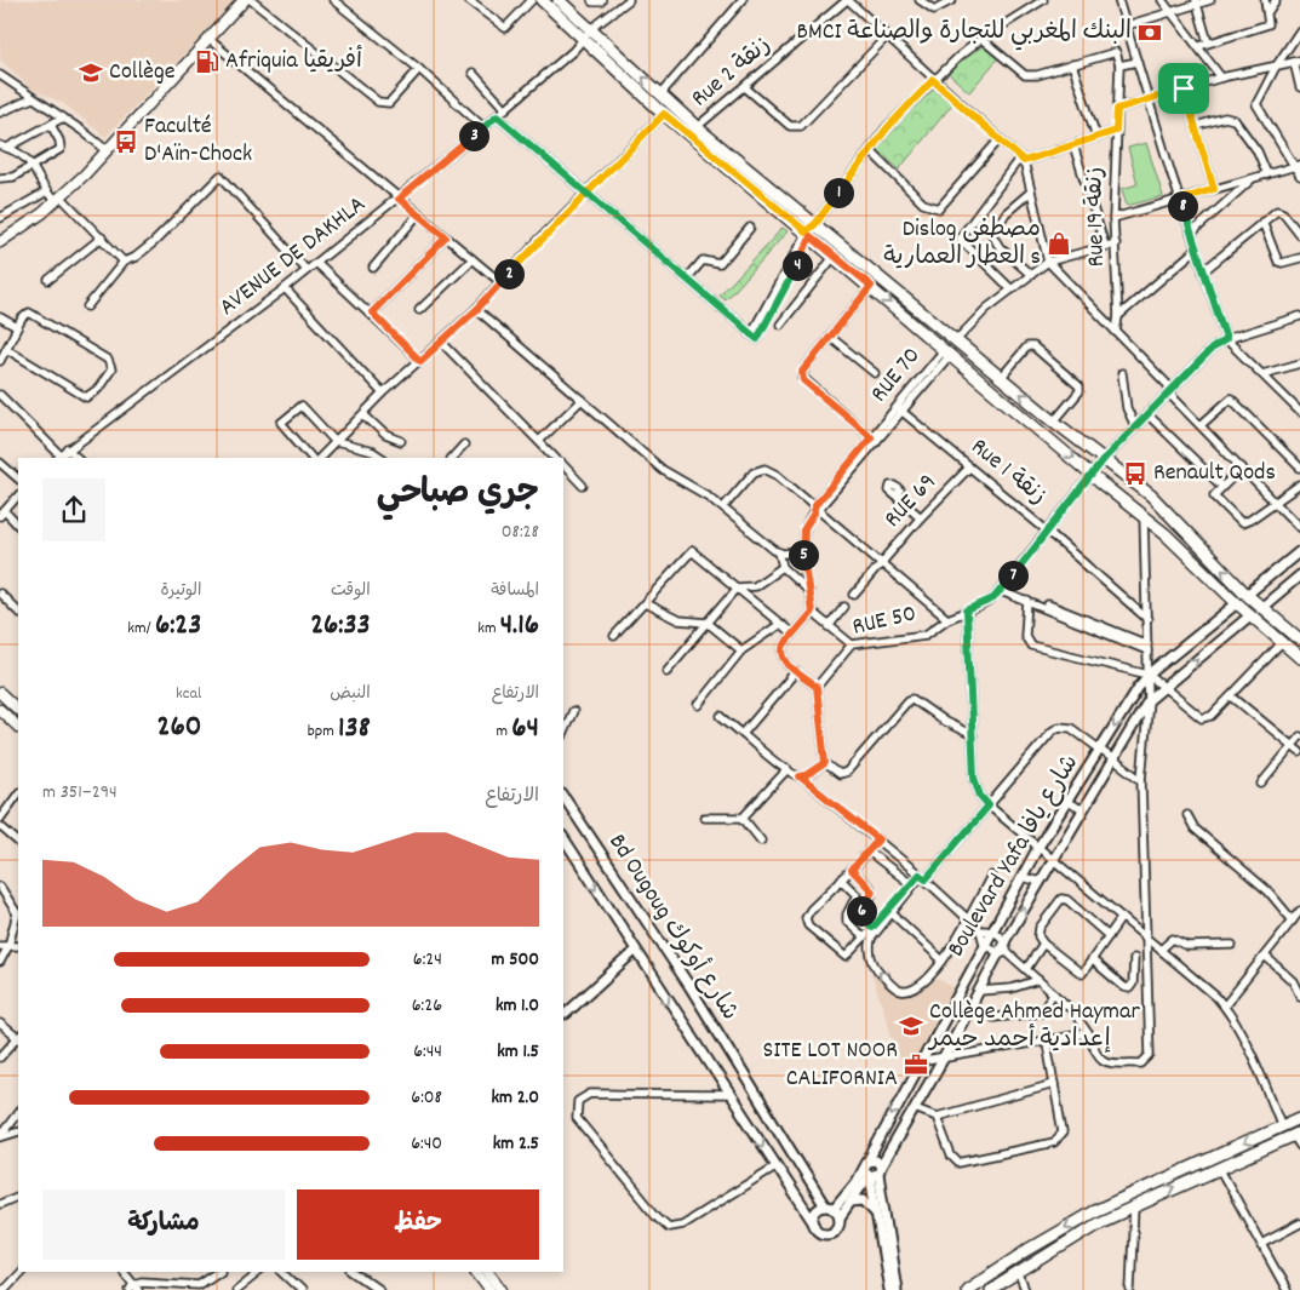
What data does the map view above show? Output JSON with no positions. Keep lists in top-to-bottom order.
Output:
{
  "streets": {
    "street": [
      "Rue 2 زنقة",
      "Rue 19 زنقة",
      "AVENUE DE DAKHLA",
      "RUE 70",
      "Rue 1 زنقة",
      "RUE 69",
      "RUE 50",
      "Boulevard Yafa شارع يافا",
      "Bd Ougoug شارع أوكوك"
    ]
  },
  "crossings": [
    ["RUE 70", "Rue 1 زنقة"],
    ["Rue 1 زنقة", "RUE 69"],
    ["Rue 1 زنقة", "RUE 50"],
    ["Boulevard Yafa شارع يافا", "Bd Ougoug شارع أوكوك"]
  ],
  "places": {
    "bank": ["BMCI البنك المغربي للتجارة والصناعة"],
    "fuel station": ["Afriquia أفريقيا"],
    "school or university": ["Collège", "Collège Ahmed Haymar إعدادية أحمد حيمر"],
    "bus stop": ["Faculté D'Aïn-Chock", "Renault Qods"],
    "shop": ["Dislog مصطفى العطار العمارية s"],
    "office": ["SITE LOT NOOR CALIFORNIA"]
  },
  "page": {
    "pins": [
      "3",
      "1",
      "8",
      "4",
      "2",
      "5",
      "7",
      "6"
    ],
    "heading": ["جري صباحي", "08:28"],
    "stats": [
      ["المسافة", "4.16 km"],
      ["الوقت", "26:33"],
      ["الوتيرة", "6:23 /km"],
      ["الارتفاع", "64 m"],
      ["النبض", "138 bpm"],
      ["kcal", "260"]
    ],
    "chart": ["الارتفاع", "294–351 m"],
    "list": [
      {
        "name": "500 m",
        "note": "6:24"
      },
      {
        "name": "1.0 km",
        "note": "6:26"
      },
      {
        "name": "1.5 km",
        "note": "6:44"
      },
      {
        "name": "2.0 km",
        "note": "6:08"
      },
      {
        "name": "2.5 km",
        "note": "6:40"
      }
    ],
    "buttons": ["حفظ", "مشاركة"]
  }
}
